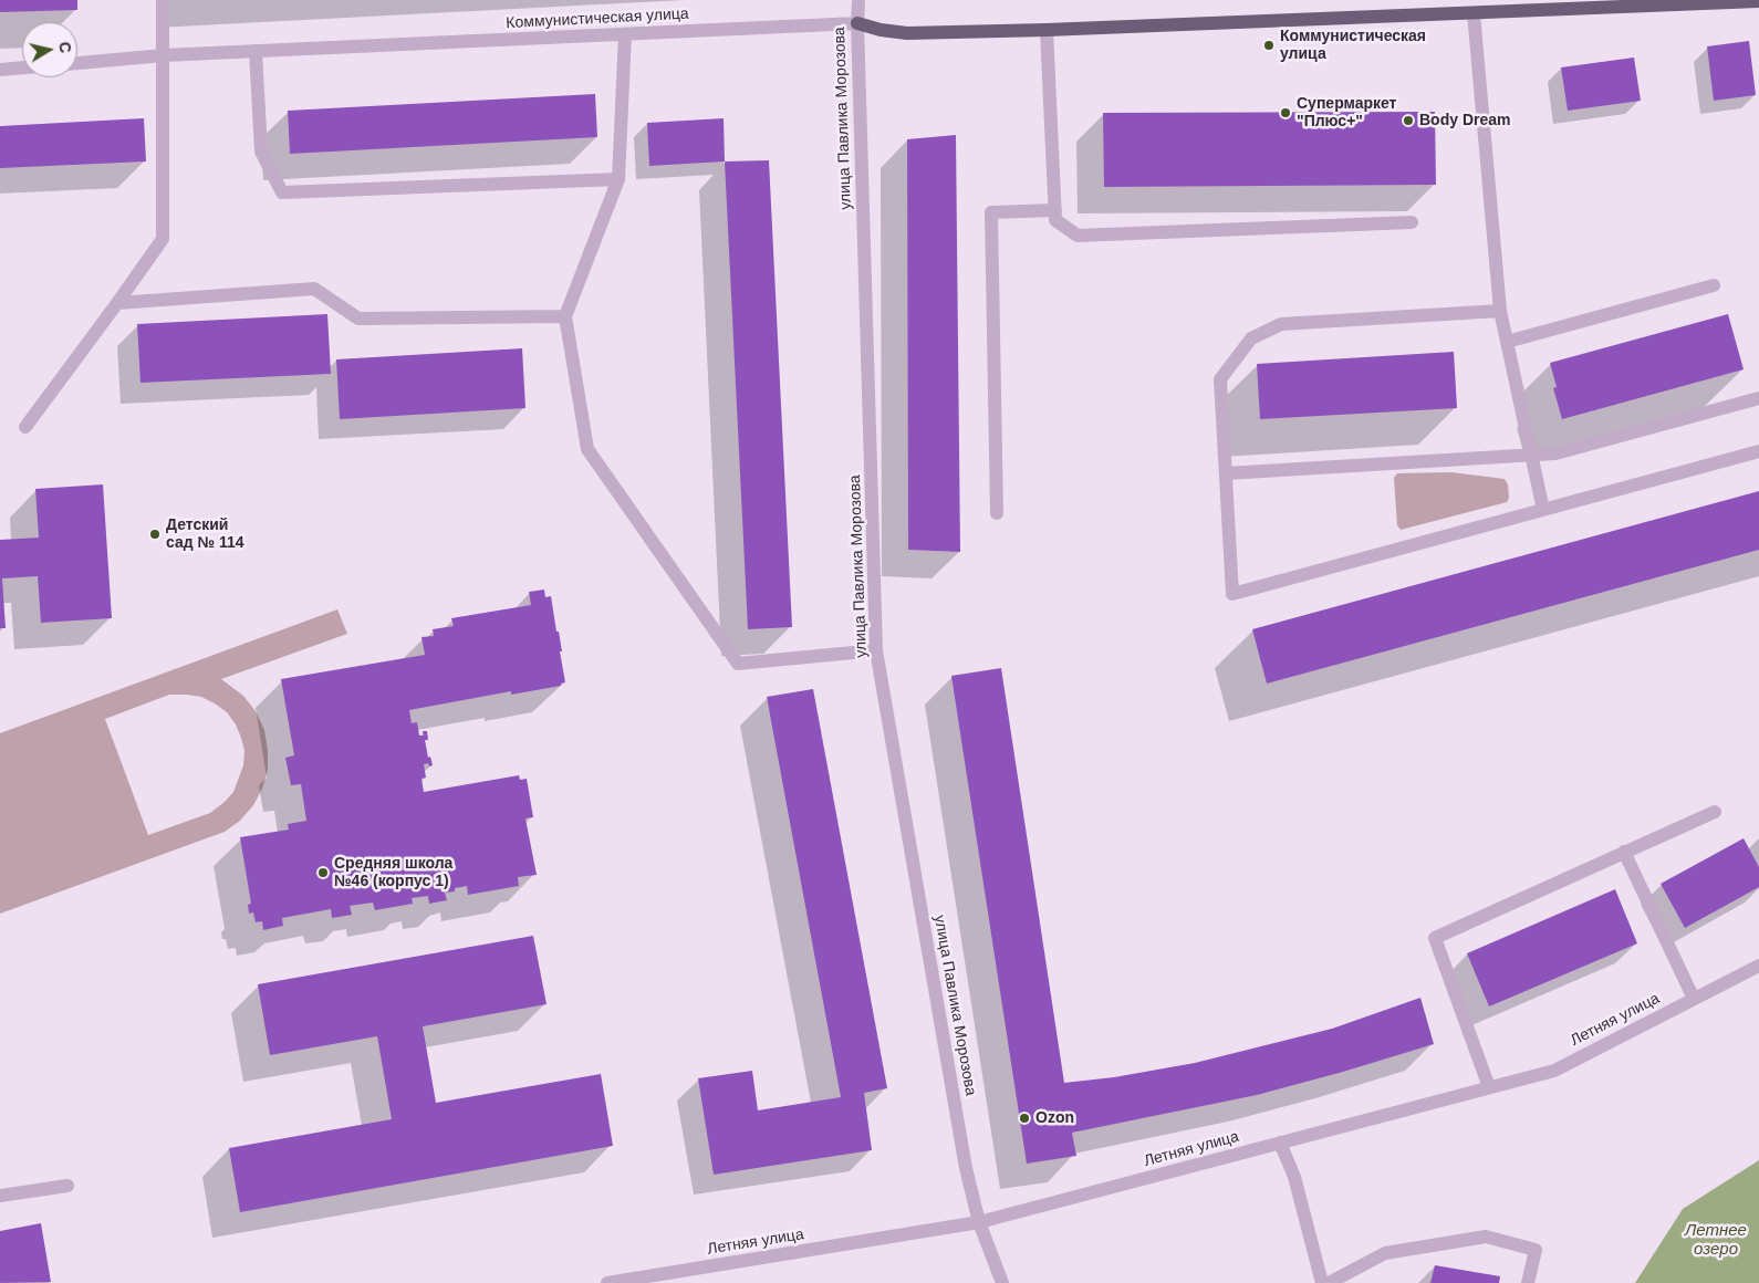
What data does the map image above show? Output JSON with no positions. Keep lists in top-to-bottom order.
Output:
{
  "streets": {
    "main road": ["Коммунистическая улица"],
    "street": ["улица Павлика Морозова", "Летняя улица"]
  },
  "crossings": [
    ["Коммунистическая улица", "улица Павлика Морозова"],
    ["улица Павлика Морозова", "Летняя улица"]
  ],
  "water": ["Летнее озеро"],
  "places": [
    "Коммунистическая улица",
    "Супермаркет \"Плюс+\"",
    "Body Dream",
    "Детский сад № 114",
    "Средняя школа №46 (корпус 1)",
    "Ozon"
  ],
  "north": "right"
}
